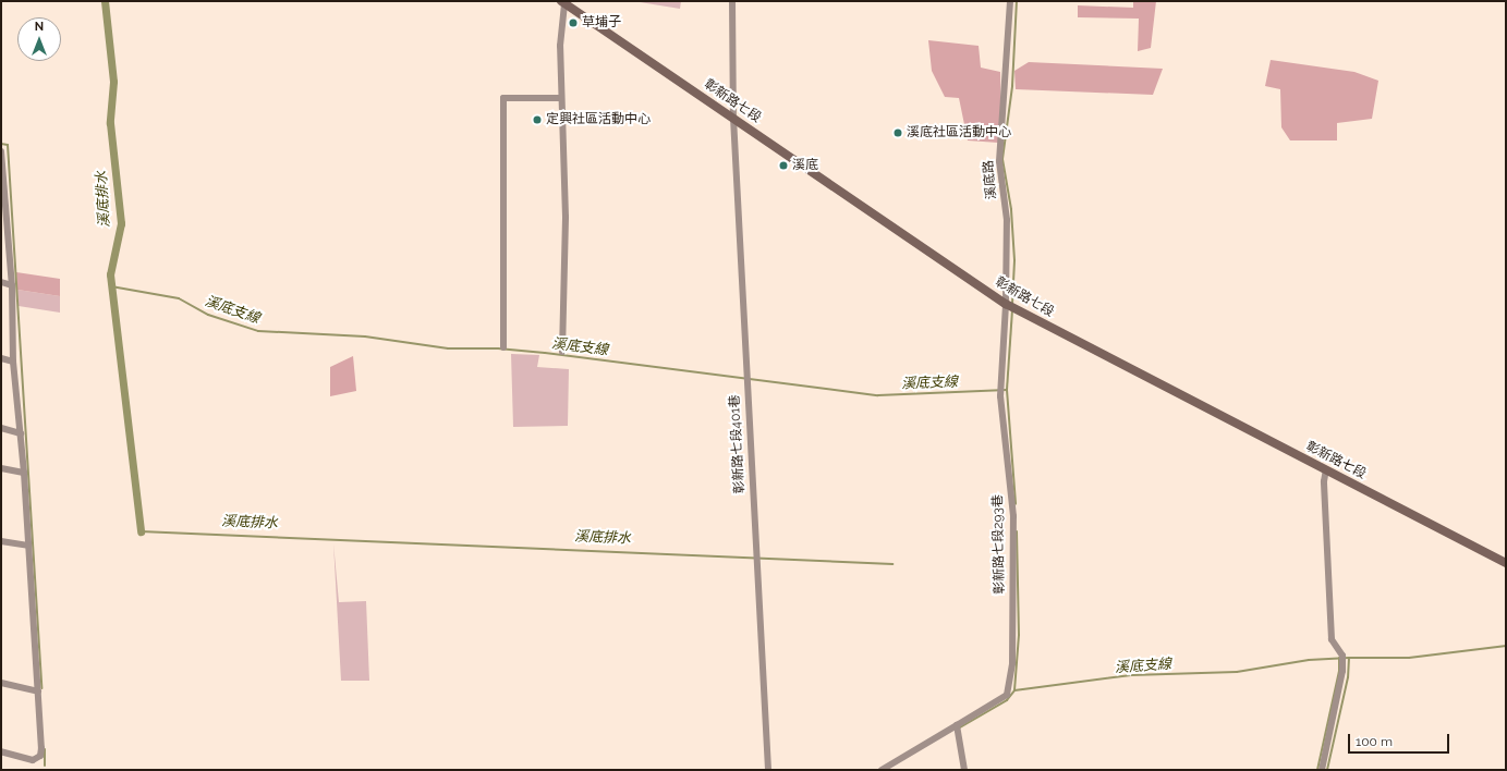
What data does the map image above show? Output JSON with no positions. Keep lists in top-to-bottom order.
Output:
{
  "streets": {
    "street": [
      "彰新路七段",
      "溪底路",
      "彰新路七段401巷",
      "彰新路七段293巷"
    ]
  },
  "crossings": [
    ["彰新路七段", "溪底路"],
    ["彰新路七段", "彰新路七段401巷"],
    ["彰新路七段", "彰新路七段293巷"],
    ["溪底路", "彰新路七段293巷"]
  ],
  "water": ["溪底排水", "溪底支線"],
  "places": [
    "草埔子",
    "定興社區活動中心",
    "溪底社區活動中心",
    "溪底"
  ],
  "scale_bar": "100 m",
  "north": "top"
}
